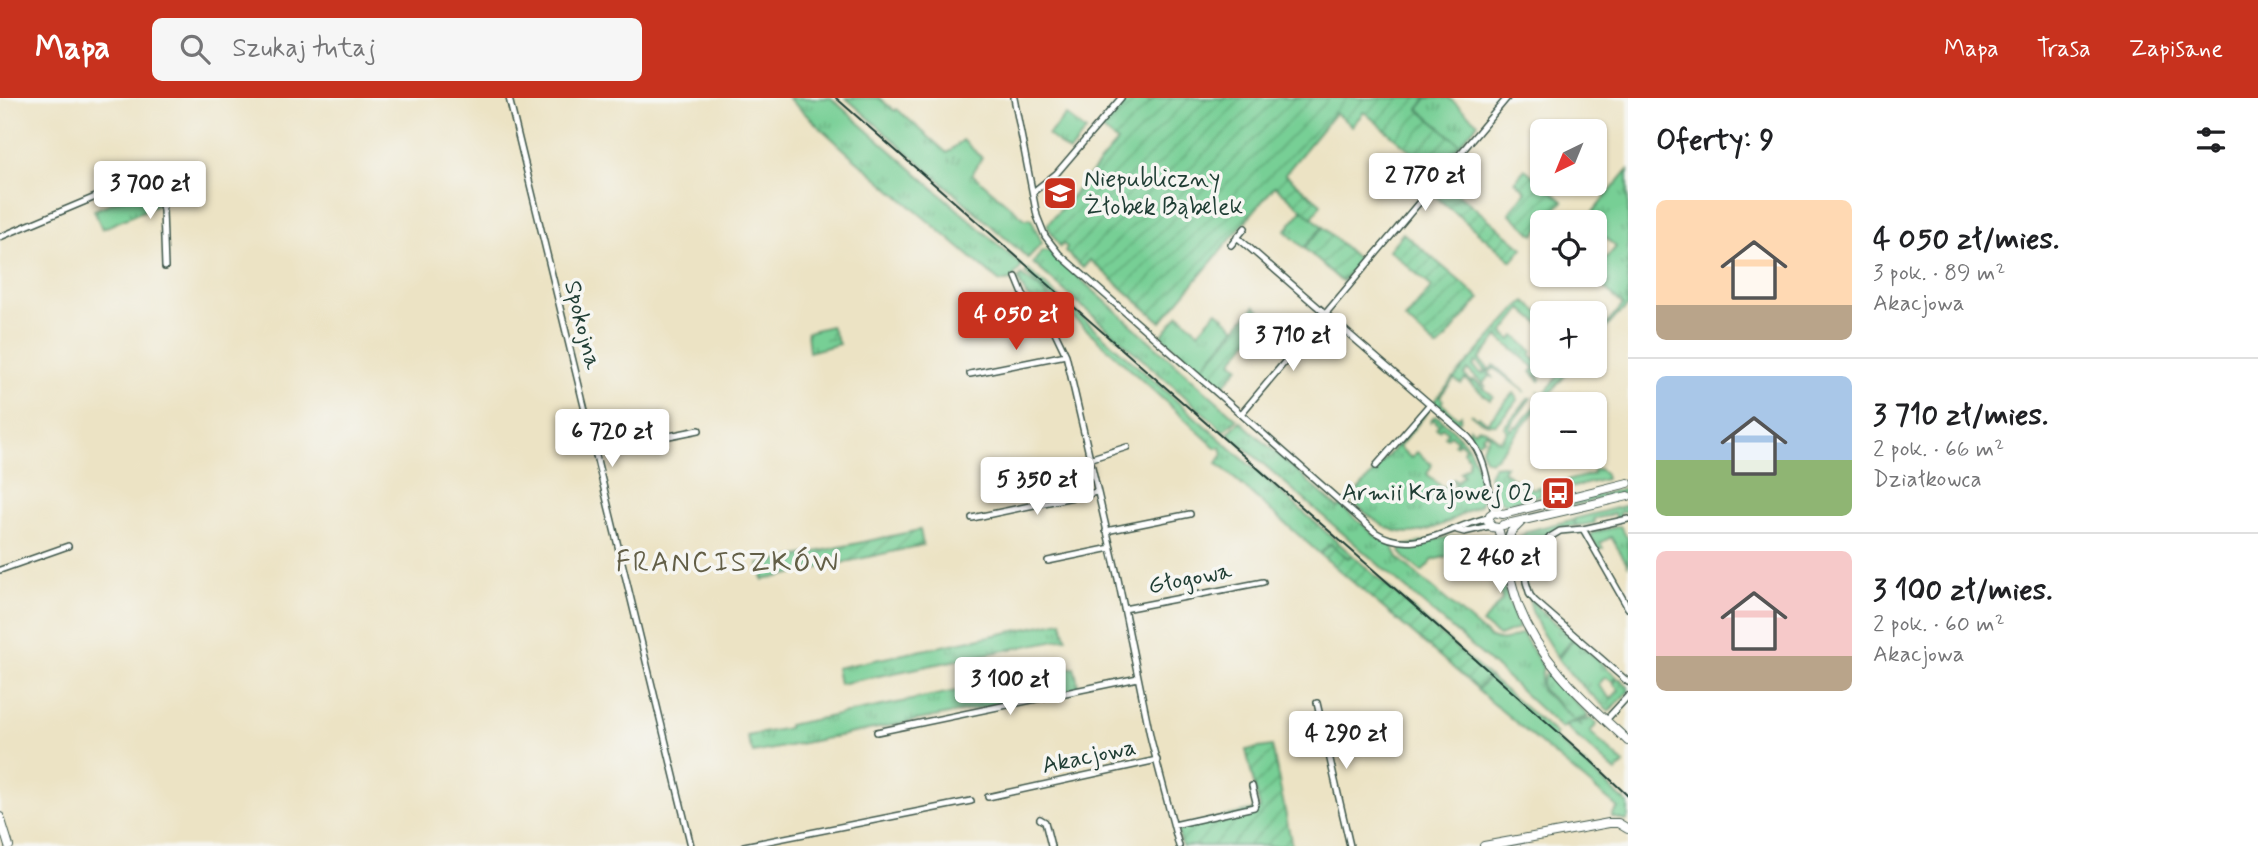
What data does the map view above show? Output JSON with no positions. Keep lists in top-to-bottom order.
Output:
{
  "streets": {
    "street": ["Spokojna", "Głogowa", "Akacjowa"]
  },
  "crossings": [
    ["Głogowa", "Akacjowa"]
  ],
  "districts": ["FRANCISZKÓW"],
  "places": {
    "school or university": ["Niepubliczny Żłobek Bąbelek"],
    "bus stop": ["Armii Krajowej 02"]
  },
  "north": "bottom left",
  "page": {
    "header": "Mapa",
    "search": "Szukaj tutaj",
    "nav": ["Mapa", "Trasa", "Zapisane"],
    "heading": "Oferty: 9",
    "map_buttons": ["+", "−"],
    "price": [
      "2 770 zł",
      "3 700 zł",
      "4 050 zł",
      "3 710 zł",
      "6 720 zł",
      "5 350 zł",
      "2 460 zł",
      "3 100 zł",
      "4 290 zł"
    ],
    "list": [
      {
        "name": "4 050 zł/mies.",
        "note": "3 pok. · 89 m² · Akacjowa"
      },
      {
        "name": "3 710 zł/mies.",
        "note": "2 pok. · 66 m² · Działkowca"
      },
      {
        "name": "3 100 zł/mies.",
        "note": "2 pok. · 60 m² · Akacjowa"
      }
    ]
  }
}
